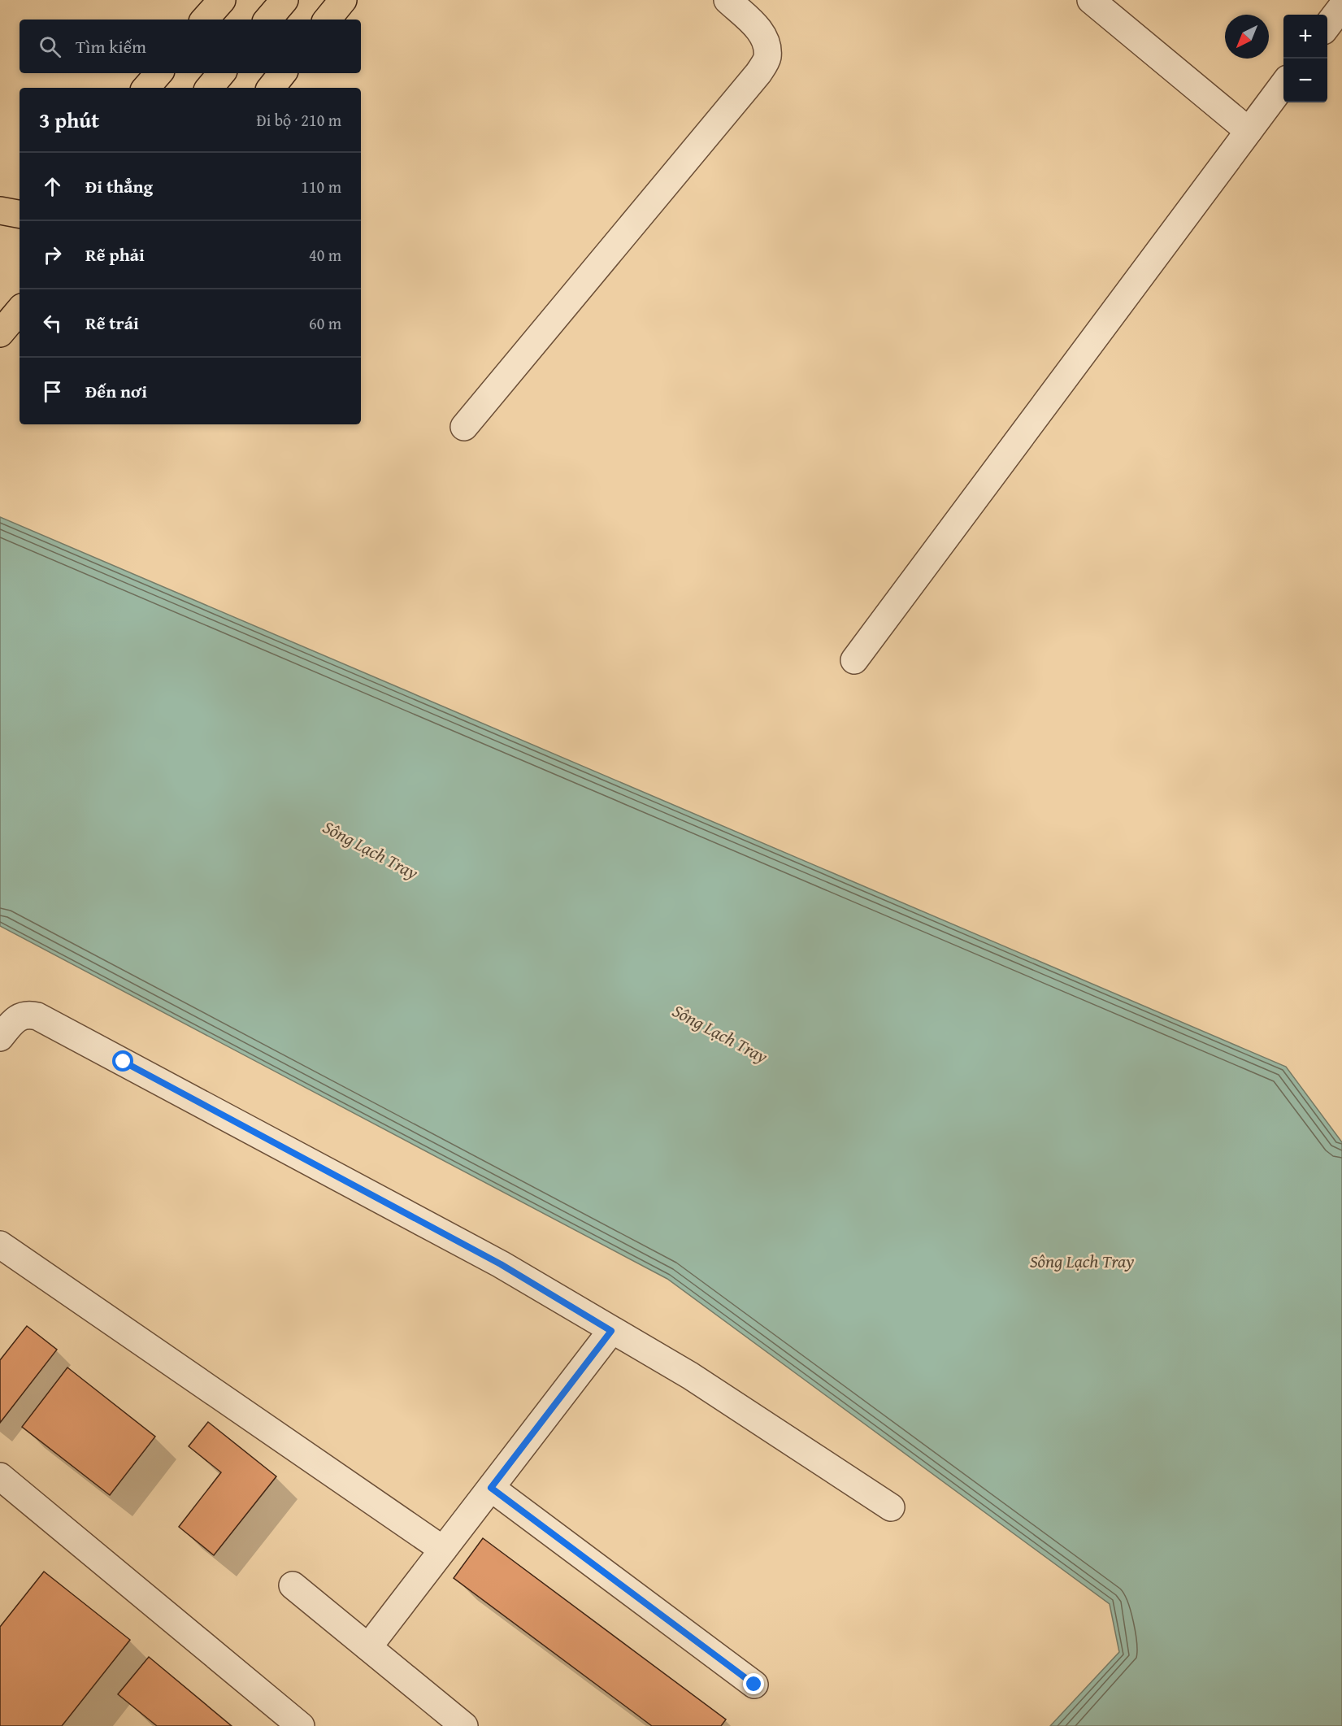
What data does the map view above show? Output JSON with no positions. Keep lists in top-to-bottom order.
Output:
{
  "water": ["Sông Lạch Tray"],
  "north": "bottom left",
  "page": {
    "map_buttons": ["+", "−"],
    "search": "Tìm kiếm",
    "heading": ["3 phút", "Đi bộ · 210 m"],
    "list": [
      ["Đi thẳng", "110 m"],
      ["Rẽ phải", "40 m"],
      ["Rẽ trái", "60 m"],
      "Đến nơi"
    ]
  }
}
